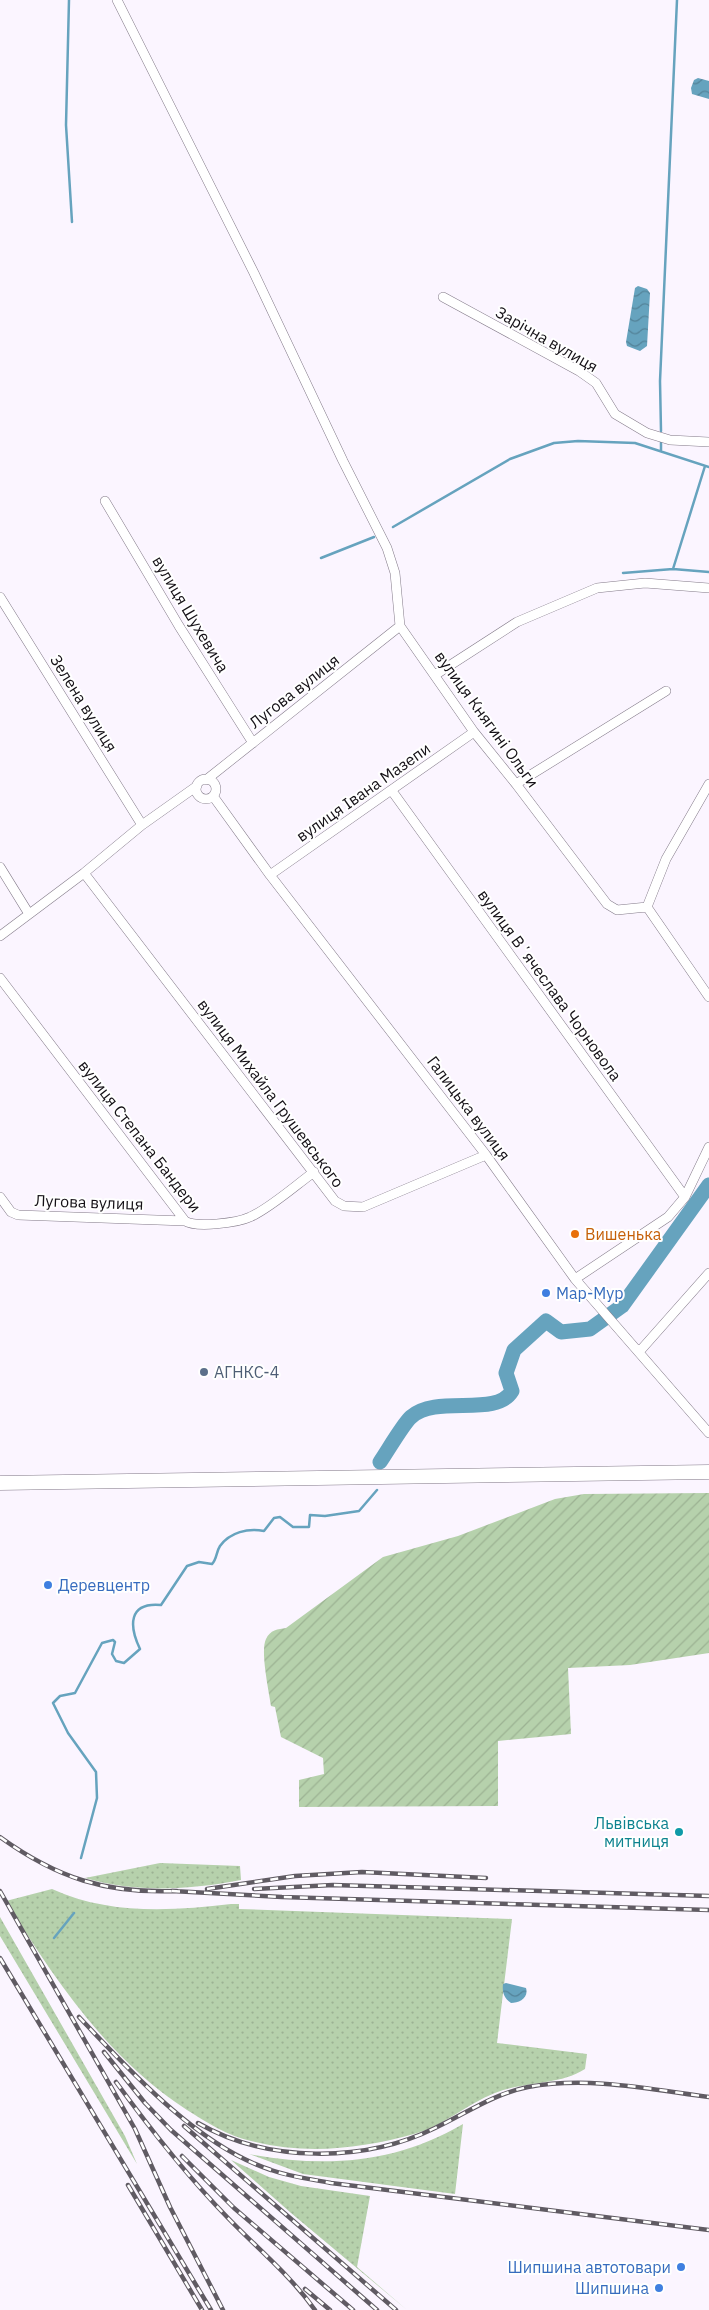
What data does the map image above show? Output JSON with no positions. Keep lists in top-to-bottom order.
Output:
{
  "streets": {
    "street": [
      "Зарічна вулиця",
      "вулиця Шухевича",
      "Лугова вулиця",
      "Зелена вулиця",
      "вулиця Княгині Ольги",
      "вулиця Івана Мазепи",
      "вулиця Вʼячеслава Чорновола",
      "вулиця Михайла Грушевського",
      "Галицька вулиця",
      "вулиця Степана Бандери"
    ]
  },
  "crossings": [
    ["вулиця Шухевича", "Лугова вулиця"],
    ["Лугова вулиця", "вулиця Княгині Ольги"],
    ["Лугова вулиця", "Галицька вулиця"],
    ["Лугова вулиця", "вулиця Степана Бандери"],
    ["вулиця Княгині Ольги", "вулиця Івана Мазепи"],
    ["вулиця Івана Мазепи", "вулиця Вʼячеслава Чорновола"],
    ["вулиця Івана Мазепи", "Галицька вулиця"],
    ["вулиця Михайла Грушевського", "Галицька вулиця"],
    ["вулиця Михайла Грушевського", "вулиця Степана Бандери"]
  ],
  "places": [
    "Вишенька",
    "Мар-Мур",
    "АГНКС-4",
    "Деревцентр",
    "Львівська митниця",
    "Шипшина автотовари",
    "Шипшина"
  ]
}
